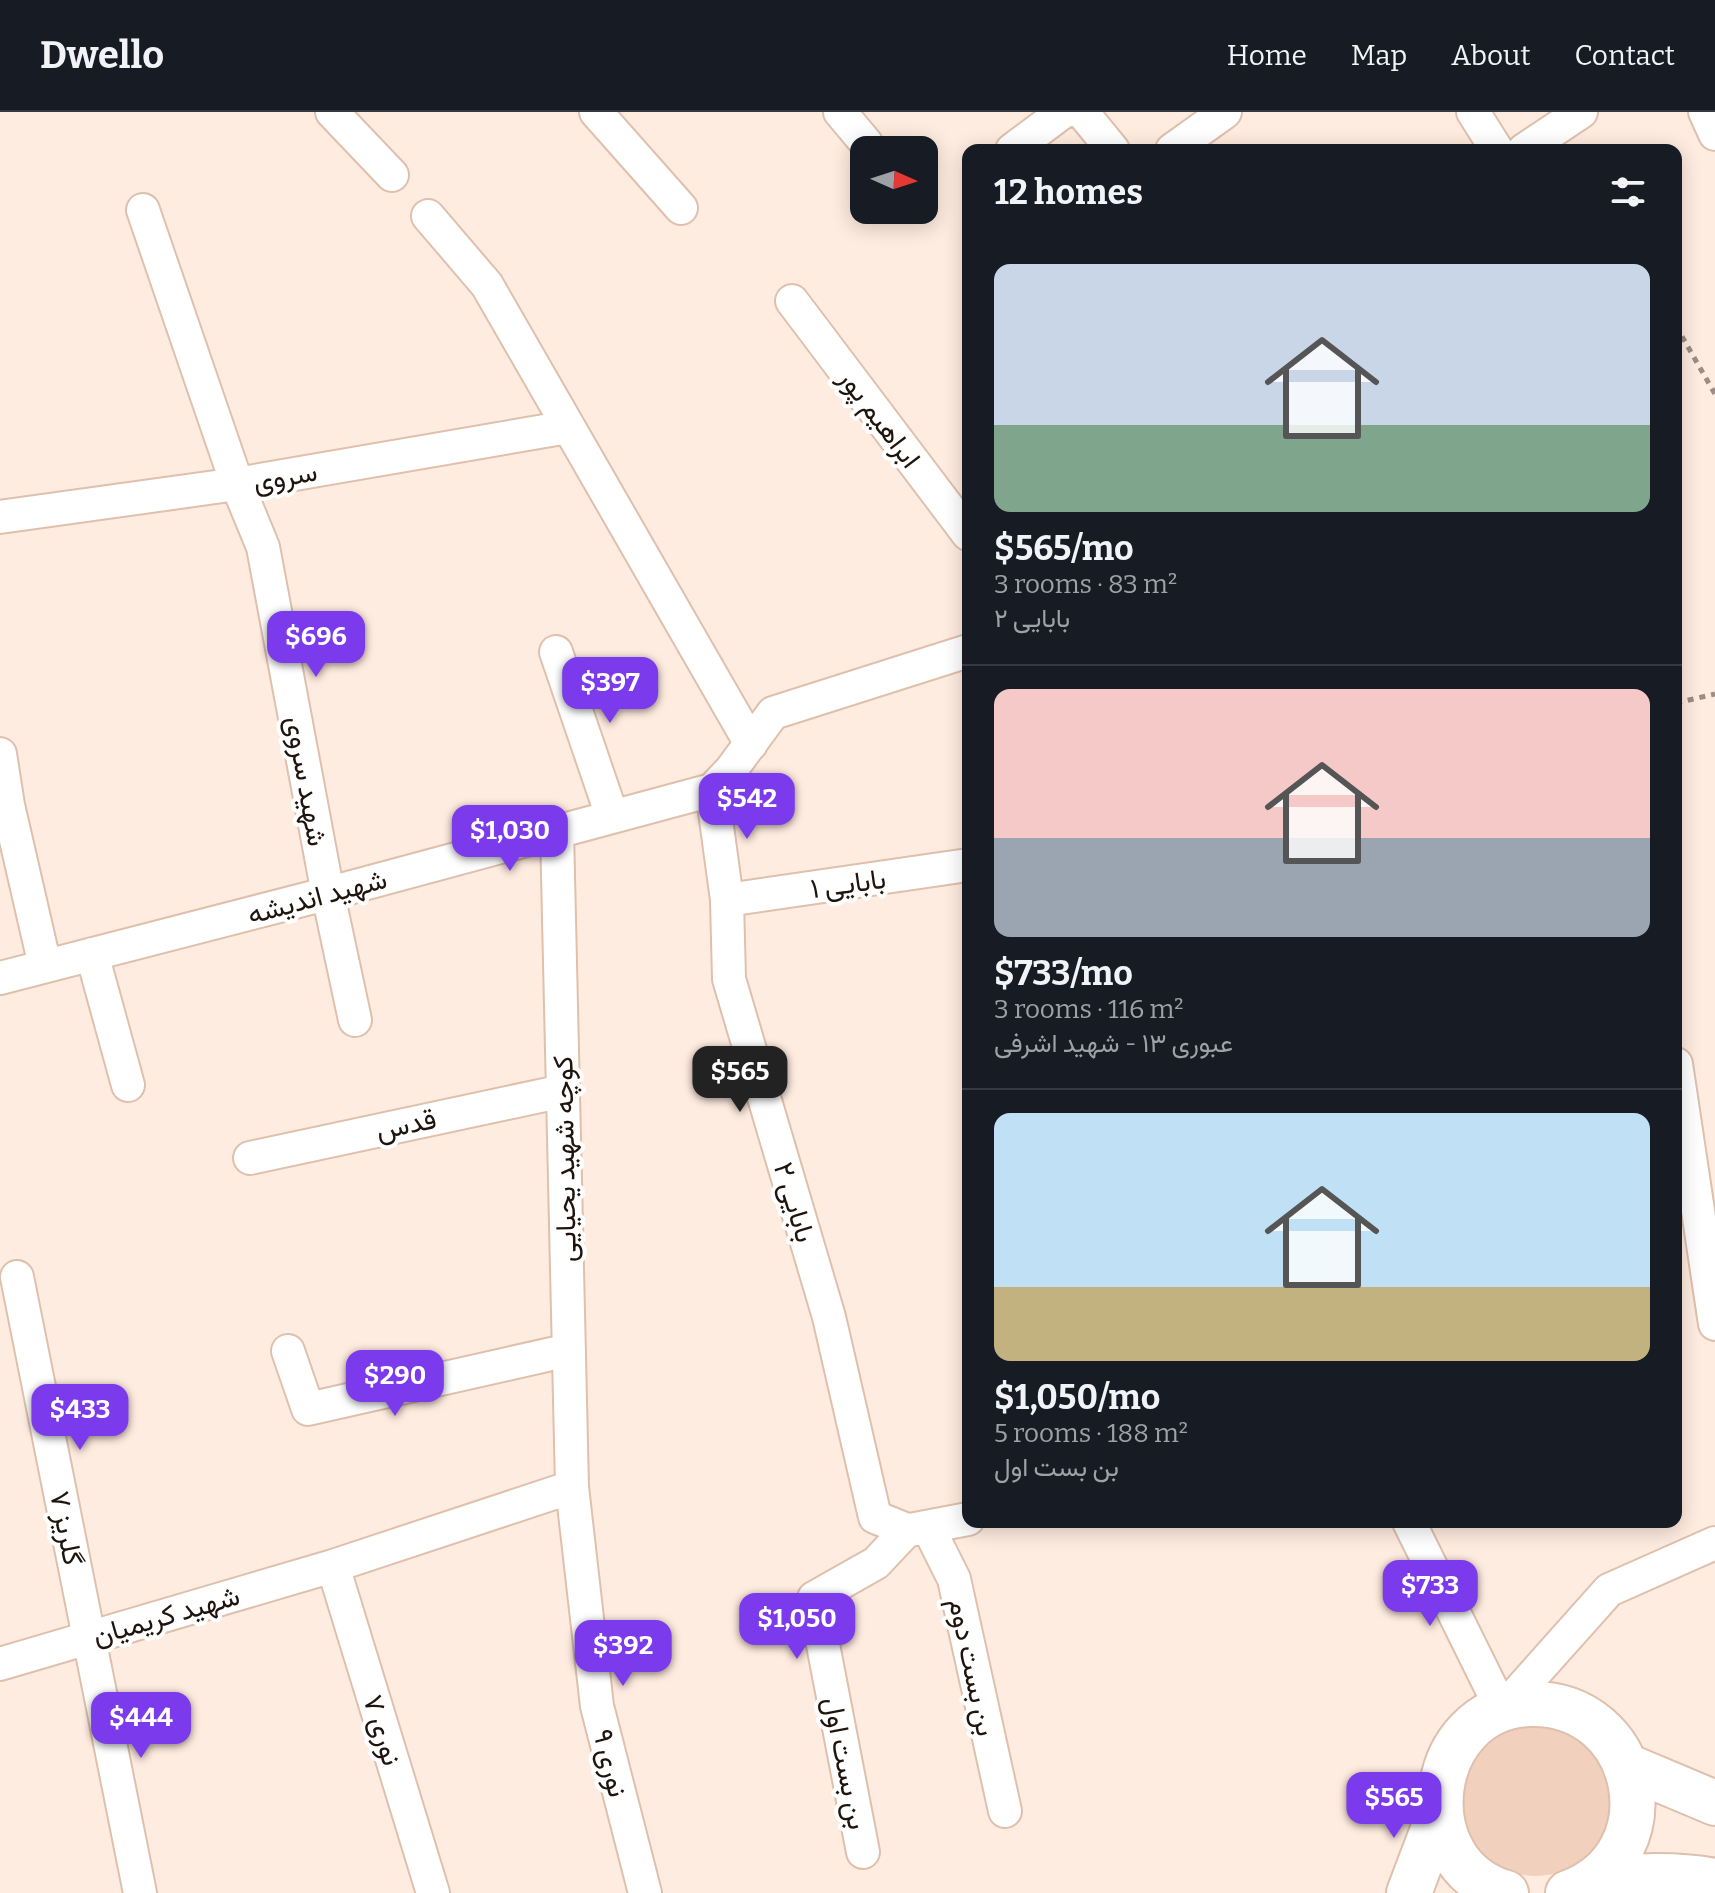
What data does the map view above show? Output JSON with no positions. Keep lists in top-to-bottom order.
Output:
{
  "streets": {
    "street": [
      "ابراهیم پور",
      "سروی",
      "شهید سروی",
      "بابایی ۱",
      "شهید اندیشه",
      "قدس",
      "کوچه شهید یحیایی",
      "بابایی ۲",
      "گلریز ۷",
      "شهید کریمیان",
      "بن بست دوم",
      "نوری ۷",
      "نوری ۹",
      "بن بست اول"
    ]
  },
  "crossings": [
    ["سروی", "شهید سروی"],
    ["شهید سروی", "شهید اندیشه"],
    ["بابایی ۱", "بابایی ۲"],
    ["شهید اندیشه", "کوچه شهید یحیایی"],
    ["شهید اندیشه", "بابایی ۲"],
    ["قدس", "کوچه شهید یحیایی"],
    ["کوچه شهید یحیایی", "شهید کریمیان"],
    ["کوچه شهید یحیایی", "نوری ۹"],
    ["بابایی ۲", "بن بست دوم"],
    ["بابایی ۲", "بن بست اول"],
    ["گلریز ۷", "شهید کریمیان"],
    ["شهید کریمیان", "نوری ۷"],
    ["شهید کریمیان", "نوری ۹"],
    ["بن بست دوم", "بن بست اول"]
  ],
  "north": "right",
  "page": {
    "header": "Dwello",
    "nav": [
      "Home",
      "Map",
      "About",
      "Contact"
    ],
    "heading": "12 homes",
    "list": [
      {
        "name": "$565/mo",
        "note": "3 rooms · 83 m² · بابایی ۲"
      },
      {
        "name": "$733/mo",
        "note": "3 rooms · 116 m² · عبوری ۱۳ - شهید اشرفی"
      },
      {
        "name": "$1,050/mo",
        "note": "5 rooms · 188 m² · بن بست اول"
      }
    ],
    "price": [
      "$696",
      "$397",
      "$542",
      "$1,030",
      "$565",
      "$290",
      "$433",
      "$733",
      "$1,050",
      "$392",
      "$444",
      "$565"
    ]
  }
}
